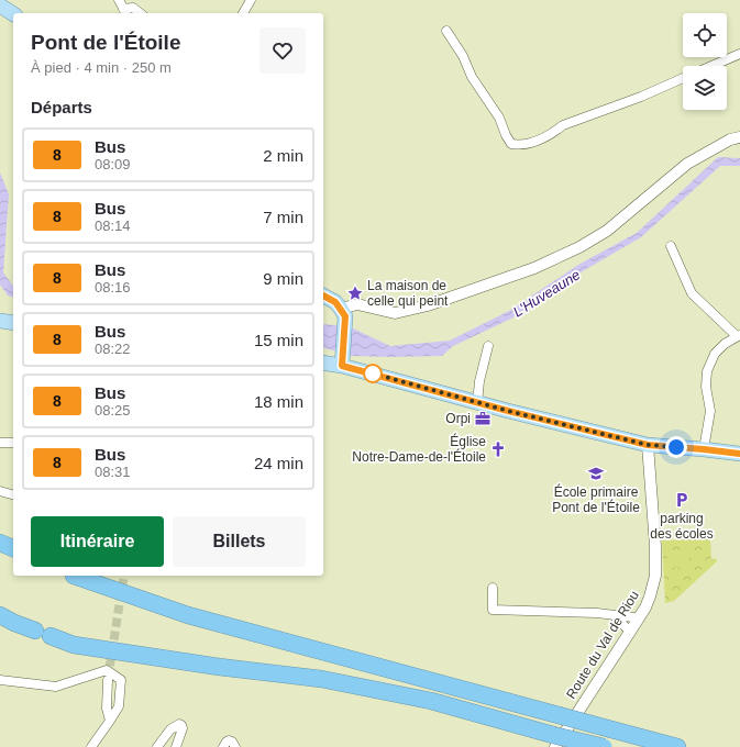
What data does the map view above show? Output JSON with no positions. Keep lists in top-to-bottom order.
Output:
{
  "streets": {
    "street": ["Route du Val de Riou"]
  },
  "water": ["L'Huveaune"],
  "places": {
    "place": ["La maison de celle qui peint"],
    "office": ["Orpi"],
    "church": ["Église Notre-Dame-de-l'Étoile"],
    "school or university": ["École primaire Pont de l'Étoile"],
    "parking": ["parking des écoles"]
  },
  "lines": ["bus line 8"],
  "page": {
    "heading": [
      ["Pont de l'Étoile", "À pied · 4 min · 250 m"],
      "Départs"
    ],
    "list": [
      {
        "mark": "8",
        "name": "Bus",
        "note": "08:09",
        "value": "2 min"
      },
      {
        "mark": "8",
        "name": "Bus",
        "note": "08:14",
        "value": "7 min"
      },
      {
        "mark": "8",
        "name": "Bus",
        "note": "08:16",
        "value": "9 min"
      },
      {
        "mark": "8",
        "name": "Bus",
        "note": "08:22",
        "value": "15 min"
      },
      {
        "mark": "8",
        "name": "Bus",
        "note": "08:25",
        "value": "18 min"
      },
      {
        "mark": "8",
        "name": "Bus",
        "note": "08:31",
        "value": "24 min"
      }
    ],
    "buttons": ["Itinéraire", "Billets"]
  }
}
